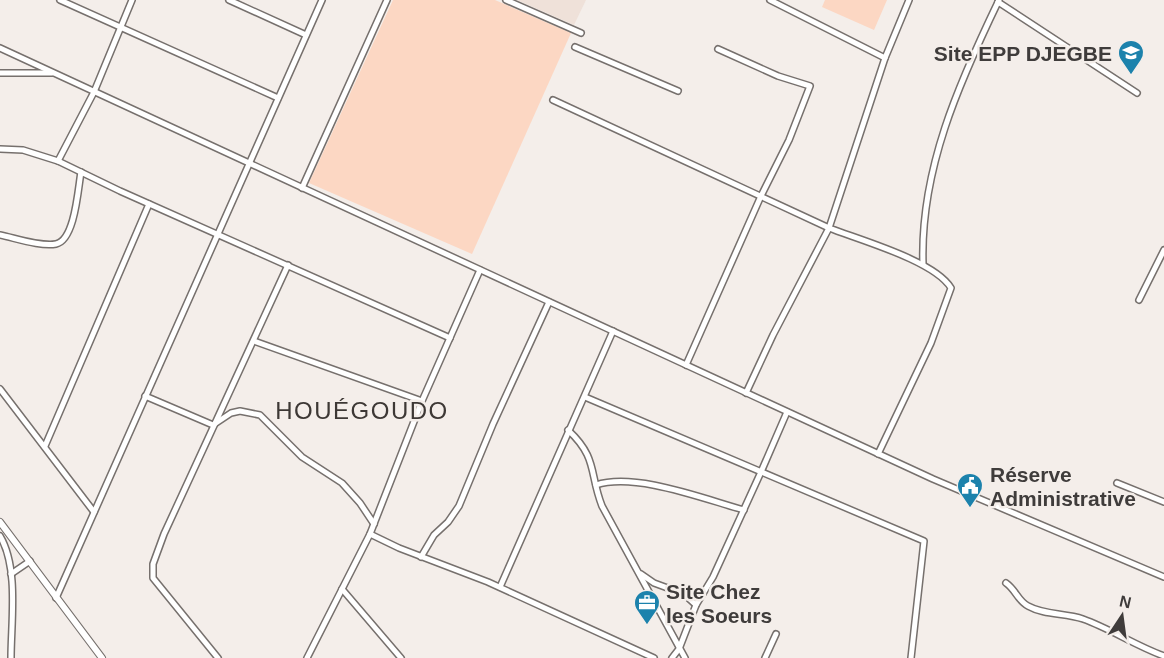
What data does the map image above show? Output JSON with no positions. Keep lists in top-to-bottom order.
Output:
{
  "districts": ["HOUÉGOUDO"],
  "places": {
    "school or university": ["Site EPP DJEGBE"],
    "public building": ["Réserve Administrative"],
    "office": ["Site Chez les Soeurs"]
  },
  "north": "top"
}
